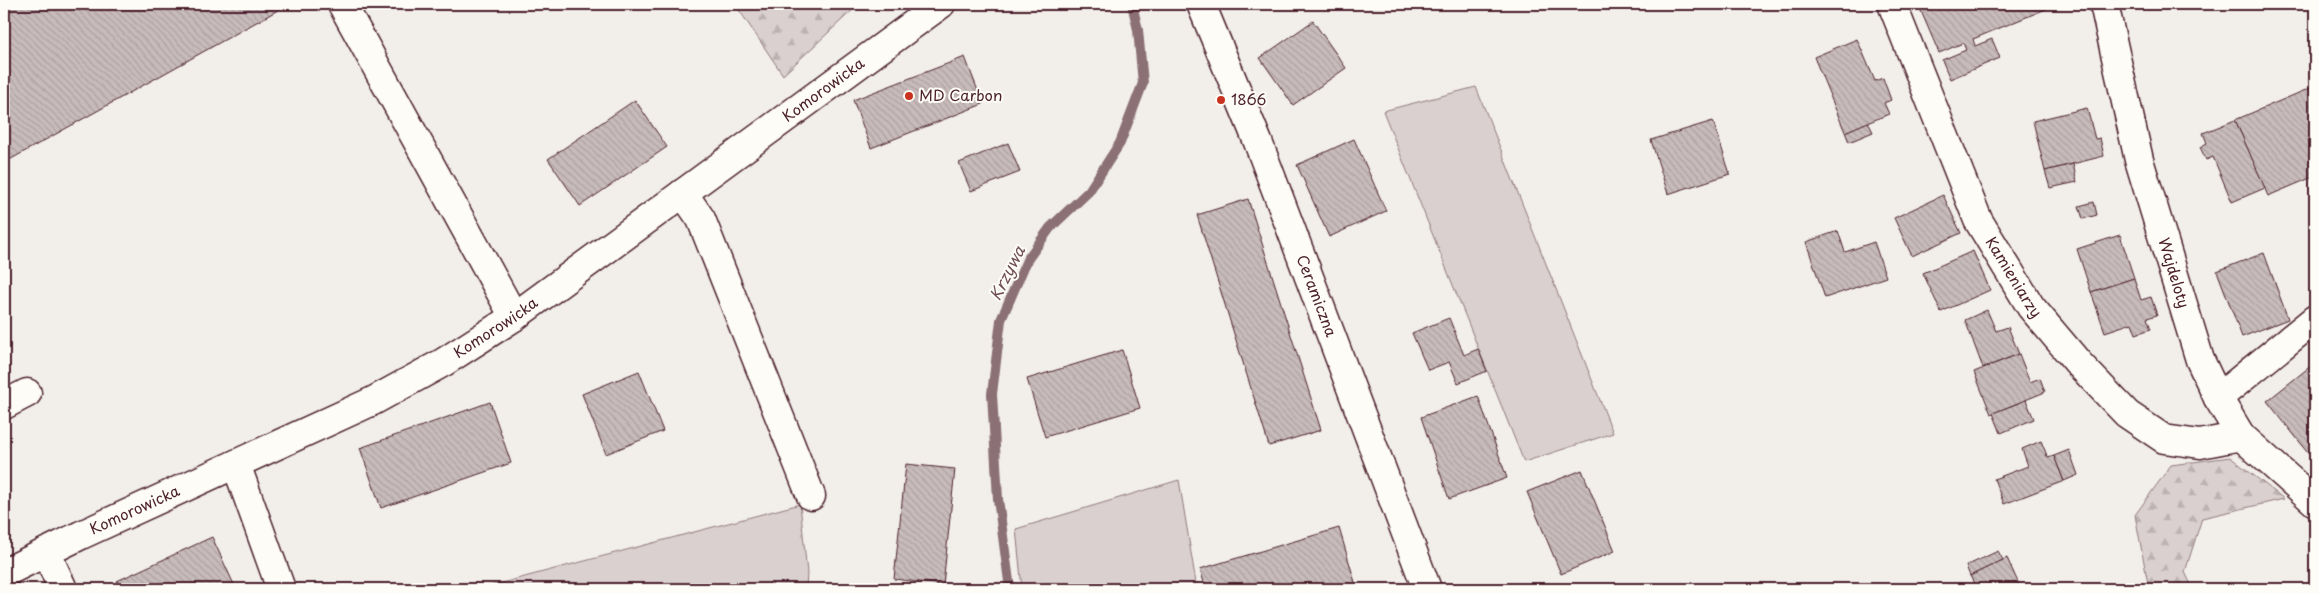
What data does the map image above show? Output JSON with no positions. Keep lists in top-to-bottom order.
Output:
{
  "streets": {
    "street": [
      "Komorowicka",
      "Wajdeloty",
      "Kamieniarzy",
      "Ceramiczna"
    ]
  },
  "crossings": [
    ["Wajdeloty", "Kamieniarzy"]
  ],
  "water": ["Krzywa"],
  "places": ["MD Carbon", "1866"]
}
